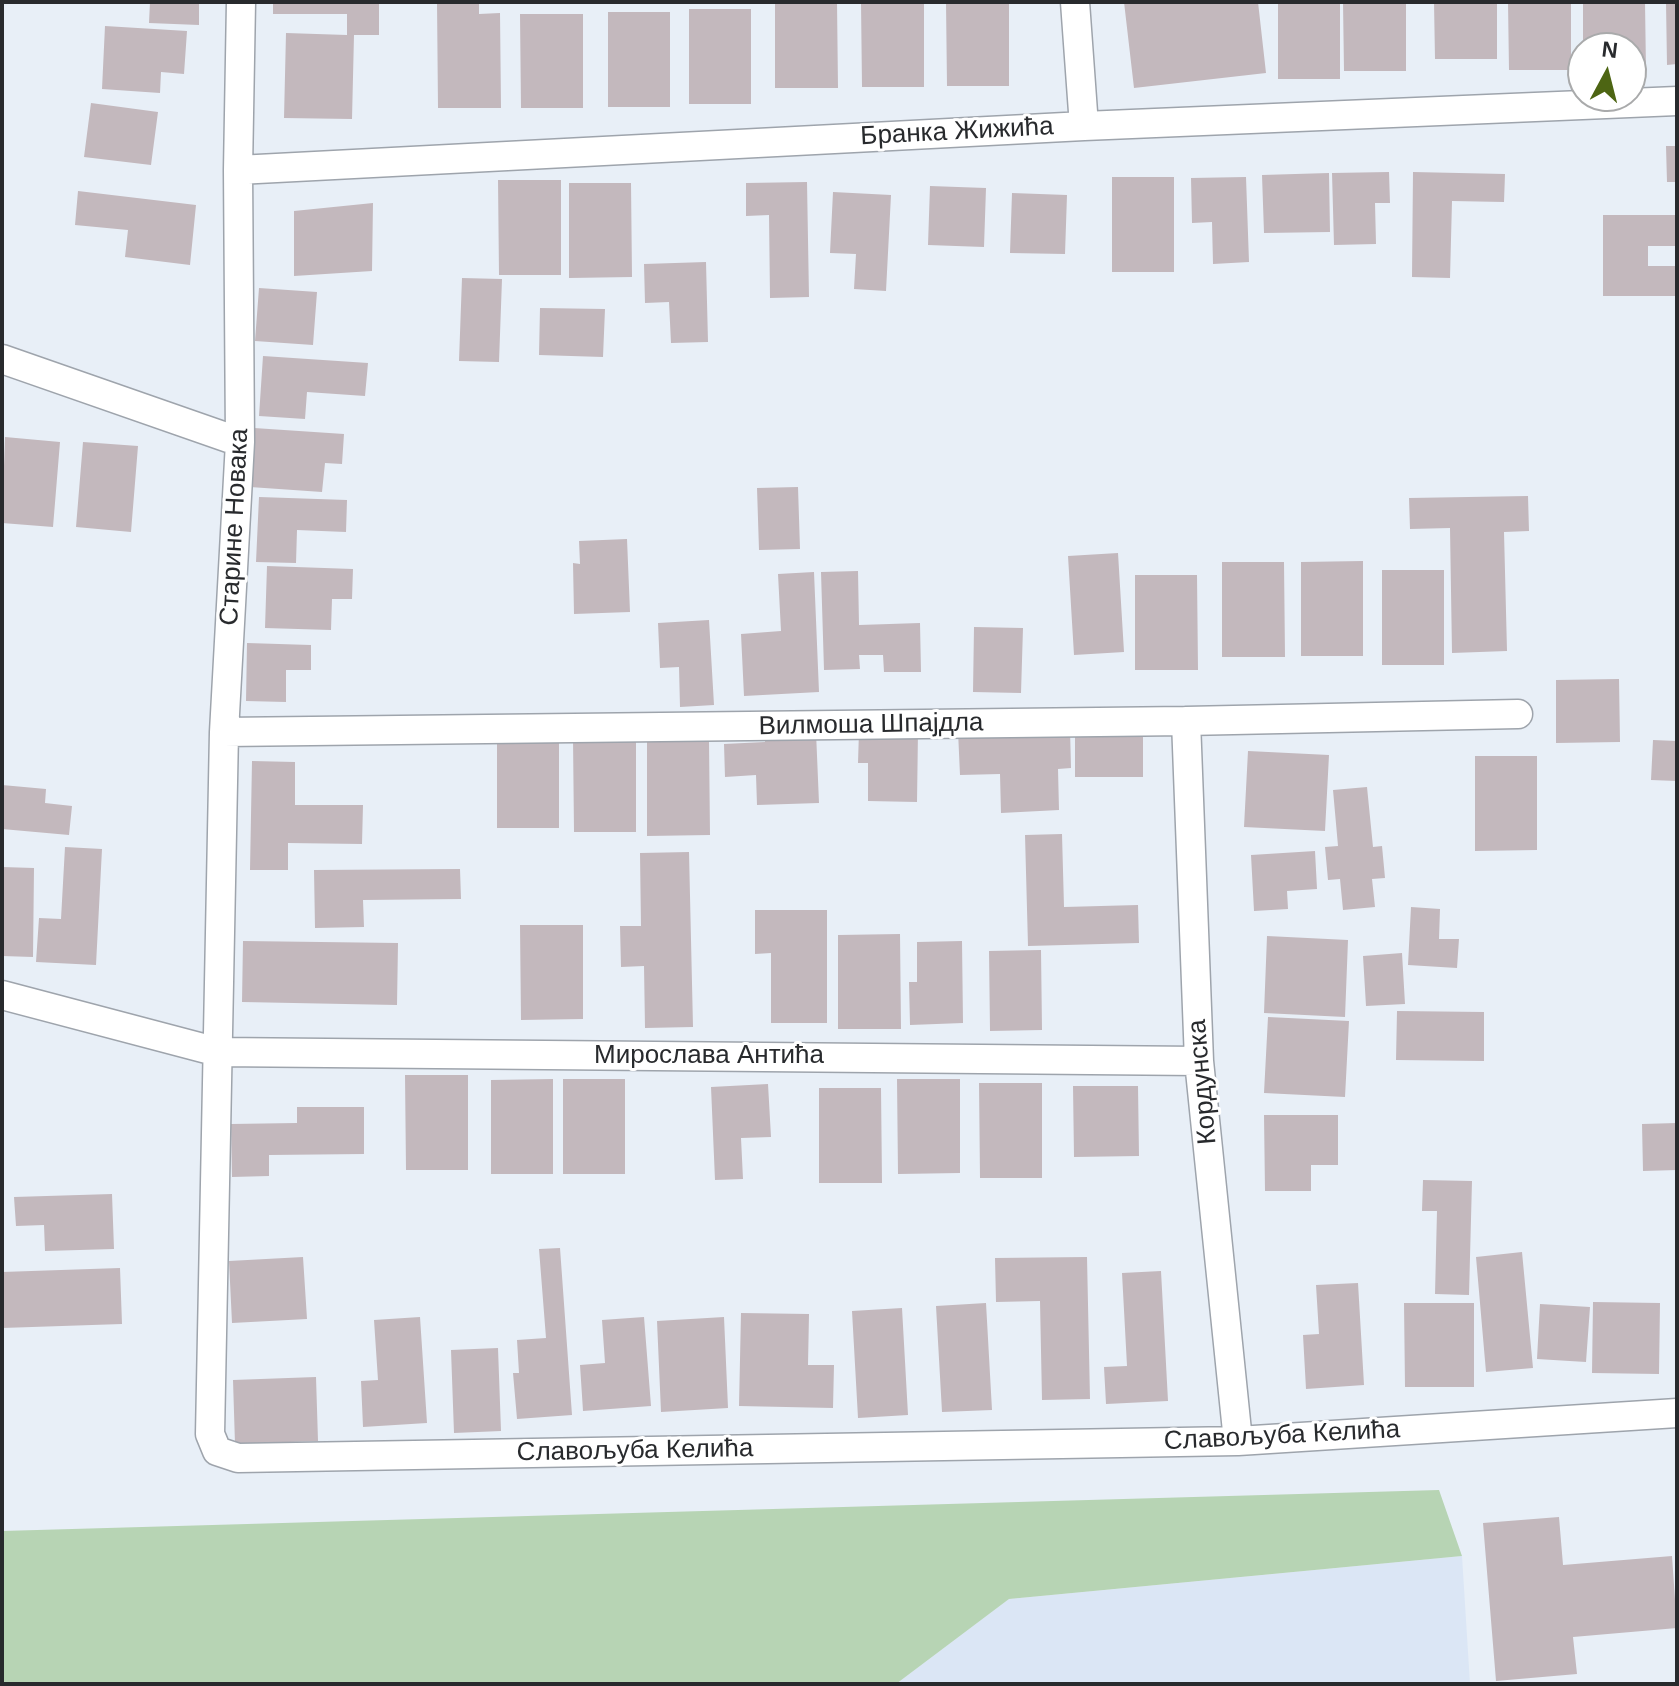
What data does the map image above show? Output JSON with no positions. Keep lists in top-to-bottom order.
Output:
{
  "streets": {
    "street": [
      "Бранка Жижића",
      "Старине Новака",
      "Вилмоша Шпајдла",
      "Мирослава Антића",
      "Кордунска",
      "Славољуба Келића"
    ]
  },
  "crossings": [
    ["Бранка Жижића", "Старине Новака"],
    ["Старине Новака", "Вилмоша Шпајдла"],
    ["Старине Новака", "Мирослава Антића"],
    ["Старине Новака", "Славољуба Келића"],
    ["Вилмоша Шпајдла", "Кордунска"],
    ["Мирослава Антића", "Кордунска"],
    ["Мирослава Антића", "Славољуба Келића"],
    ["Кордунска", "Славољуба Келића"]
  ],
  "north": "top"
}
